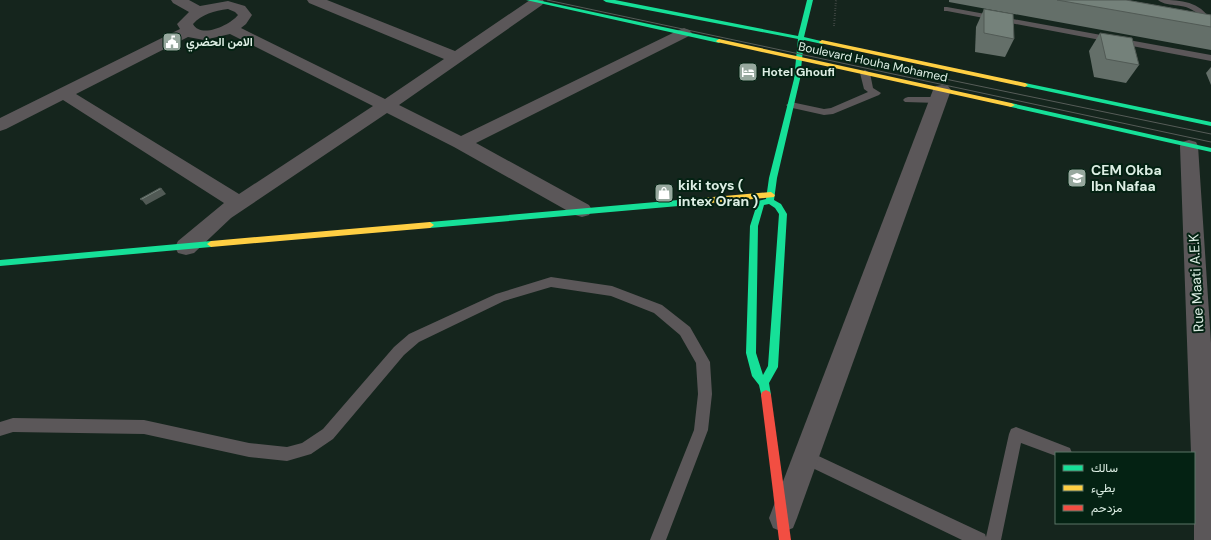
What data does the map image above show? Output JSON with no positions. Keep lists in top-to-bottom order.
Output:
{
  "streets": {
    "main road": ["Boulevard Houha Mohamed"],
    "street": ["Rue Maati A.E.K"]
  },
  "crossings": [
    ["Boulevard Houha Mohamed", "Rue Maati A.E.K"]
  ],
  "places": {
    "public building": ["الامن الحضري"],
    "hotel": ["Hotel Ghoufi"],
    "school or university": ["CEM Okba Ibn Nafaa"],
    "shop": ["kiki toys ( intex Oran )"]
  },
  "legend": ["سالك", "بطيء", "مزدحم"]
}
